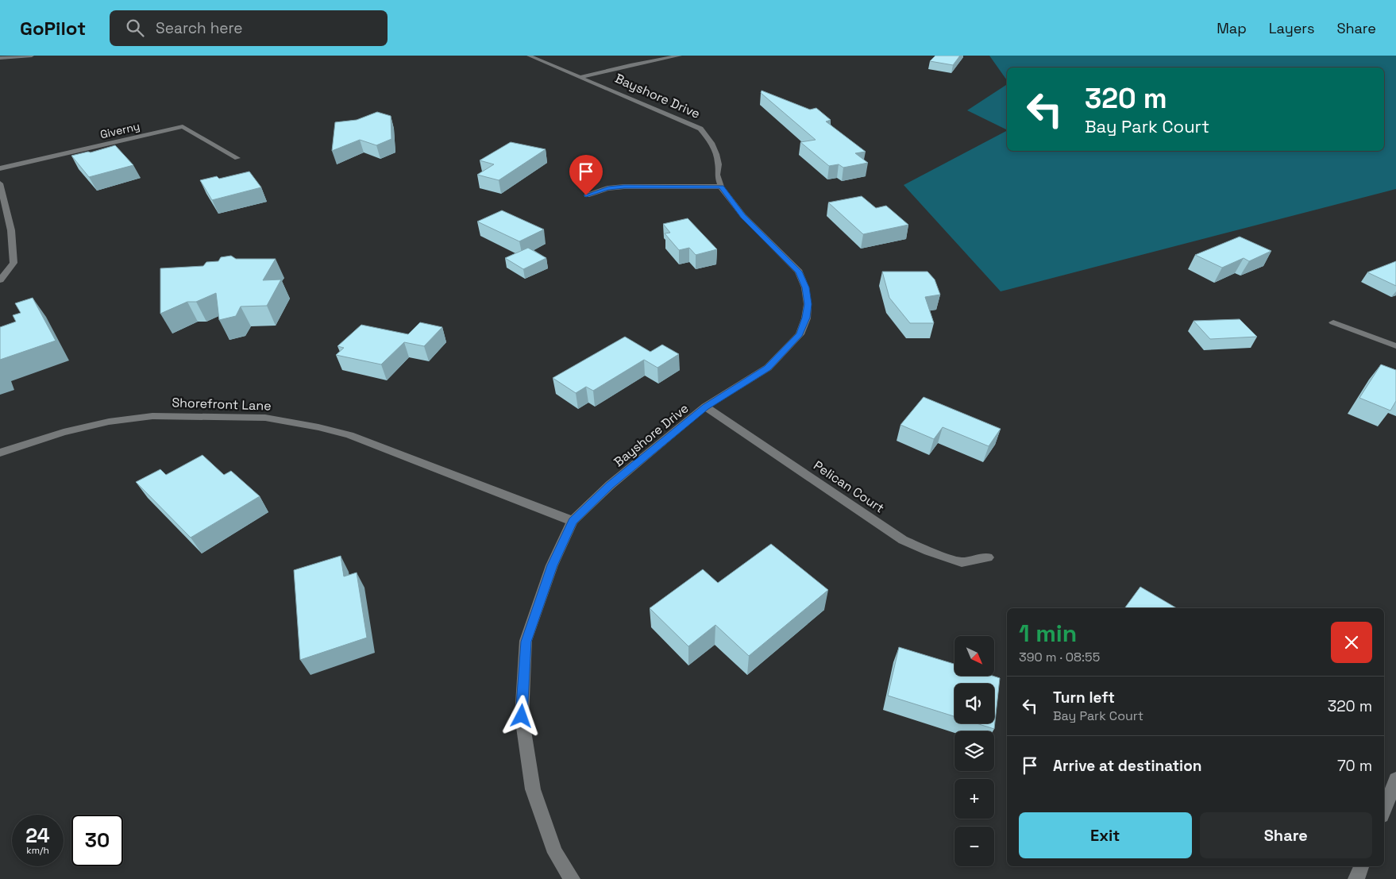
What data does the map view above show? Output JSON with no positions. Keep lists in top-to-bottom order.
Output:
{
  "streets": {
    "street": [
      "Bayshore Drive",
      "Giverny",
      "Shorefront Lane",
      "Pelican Court"
    ]
  },
  "crossings": [
    ["Bayshore Drive", "Shorefront Lane"],
    ["Bayshore Drive", "Pelican Court"]
  ],
  "north": "bottom right",
  "page": {
    "header": "GoPilot",
    "search": "Search here",
    "nav": ["Map", "Layers", "Share"],
    "turn": ["320 m", "Bay Park Court"],
    "heading": ["1 min", "390 m · 08:55"],
    "map_buttons": ["+", "−"],
    "list": [
      {
        "name": "Turn left",
        "note": "Bay Park Court",
        "value": "320 m"
      },
      {
        "name": "Arrive at destination",
        "value": "70 m"
      }
    ],
    "buttons": ["Exit", "Share"],
    "speed": "24 km/h",
    "limit": "30"
  }
}
